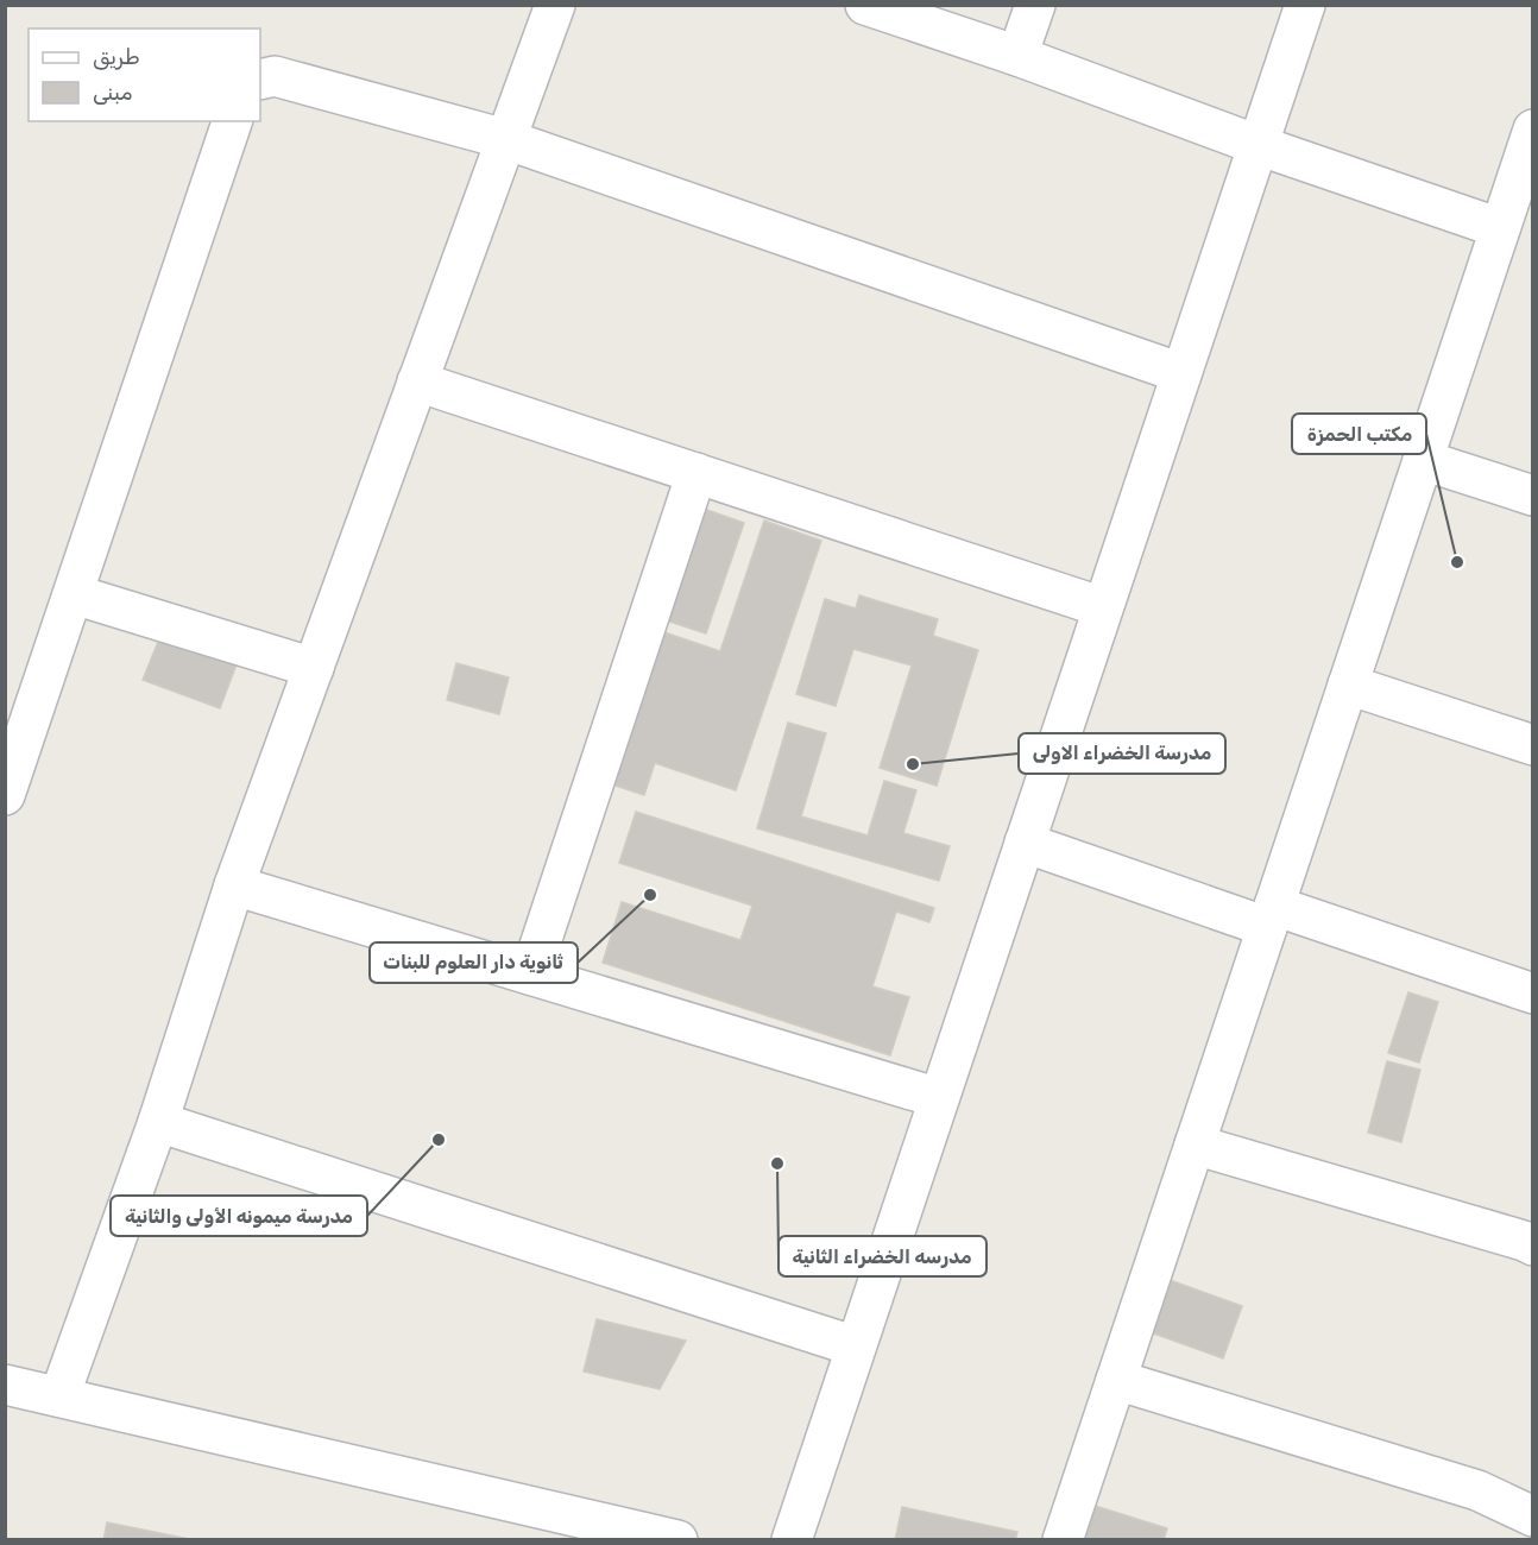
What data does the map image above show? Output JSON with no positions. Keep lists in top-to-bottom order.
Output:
{
  "places": [
    "مكتب الحمزة",
    "مدرسة الخضراء الاولى",
    "ثانوية دار العلوم للبنات",
    "مدرسة ميمونه الأولى والثانية",
    "مدرسه الخضراء الثانية"
  ],
  "legend": ["طريق", "مبنى"]
}
